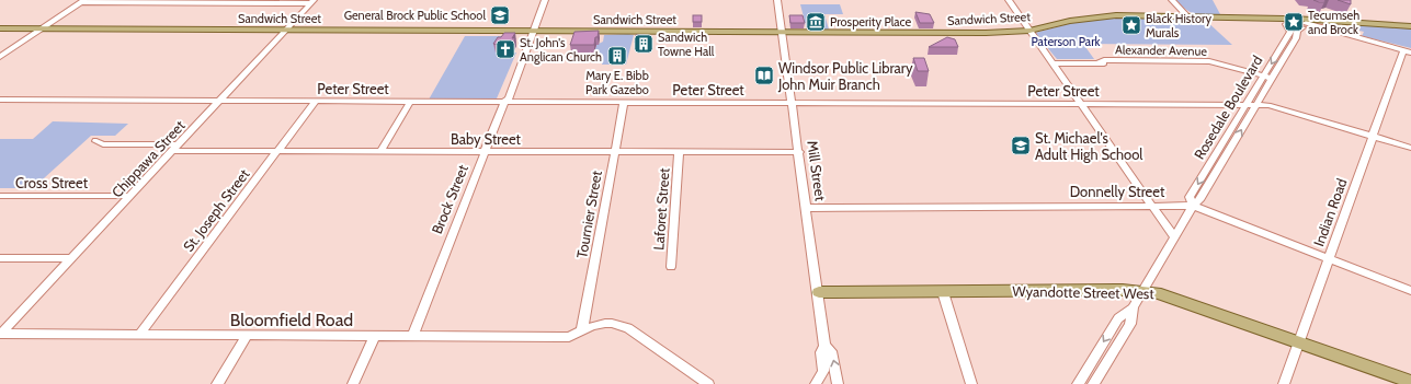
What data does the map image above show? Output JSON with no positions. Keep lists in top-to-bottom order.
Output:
{
  "streets": {
    "main road": ["Sandwich Street", "Wyandotte Street West"],
    "street": [
      "Alexander Avenue",
      "Peter Street",
      "Rosedale Boulevard",
      "Baby Street",
      "Chippawa Street",
      "Mill Street",
      "Cross Street",
      "Donnelly Street",
      "Brock Street",
      "Laforet Street",
      "St. Joseph Street",
      "Indian Road",
      "Tournier Street",
      "Bloomfield Road"
    ]
  },
  "crossings": [
    ["Sandwich Street", "Rosedale Boulevard"],
    ["Sandwich Street", "Chippawa Street"],
    ["Sandwich Street", "Mill Street"],
    ["Sandwich Street", "Brock Street"],
    ["Alexander Avenue", "Rosedale Boulevard"],
    ["Peter Street", "Rosedale Boulevard"],
    ["Peter Street", "Chippawa Street"],
    ["Peter Street", "Mill Street"],
    ["Peter Street", "Brock Street"],
    ["Peter Street", "St. Joseph Street"],
    ["Peter Street", "Indian Road"],
    ["Peter Street", "Tournier Street"],
    ["Rosedale Boulevard", "Donnelly Street"],
    ["Rosedale Boulevard", "Wyandotte Street West"],
    ["Baby Street", "Chippawa Street"],
    ["Baby Street", "Mill Street"],
    ["Baby Street", "Brock Street"],
    ["Baby Street", "Laforet Street"],
    ["Baby Street", "St. Joseph Street"],
    ["Baby Street", "Tournier Street"],
    ["Chippawa Street", "Cross Street"],
    ["Chippawa Street", "Bloomfield Road"],
    ["Mill Street", "Donnelly Street"],
    ["Mill Street", "Wyandotte Street West"],
    ["Donnelly Street", "Indian Road"],
    ["Brock Street", "Bloomfield Road"],
    ["St. Joseph Street", "Bloomfield Road"],
    ["Indian Road", "Wyandotte Street West"],
    ["Tournier Street", "Bloomfield Road"]
  ],
  "parks": ["Paterson Park"],
  "places": {
    "school or university": ["General Brock Public School", "St. Michael's Adult High School"],
    "museum": ["Prosperity Place"],
    "place": ["Tecumseh and Brock", "Black History Murals"],
    "building": ["Sandwich Towne Hall", "Mary E. Bibb Park Gazebo"],
    "church": ["St. John's Anglican Church"],
    "library": ["Windsor Public Library John Muir Branch"]
  }
}
